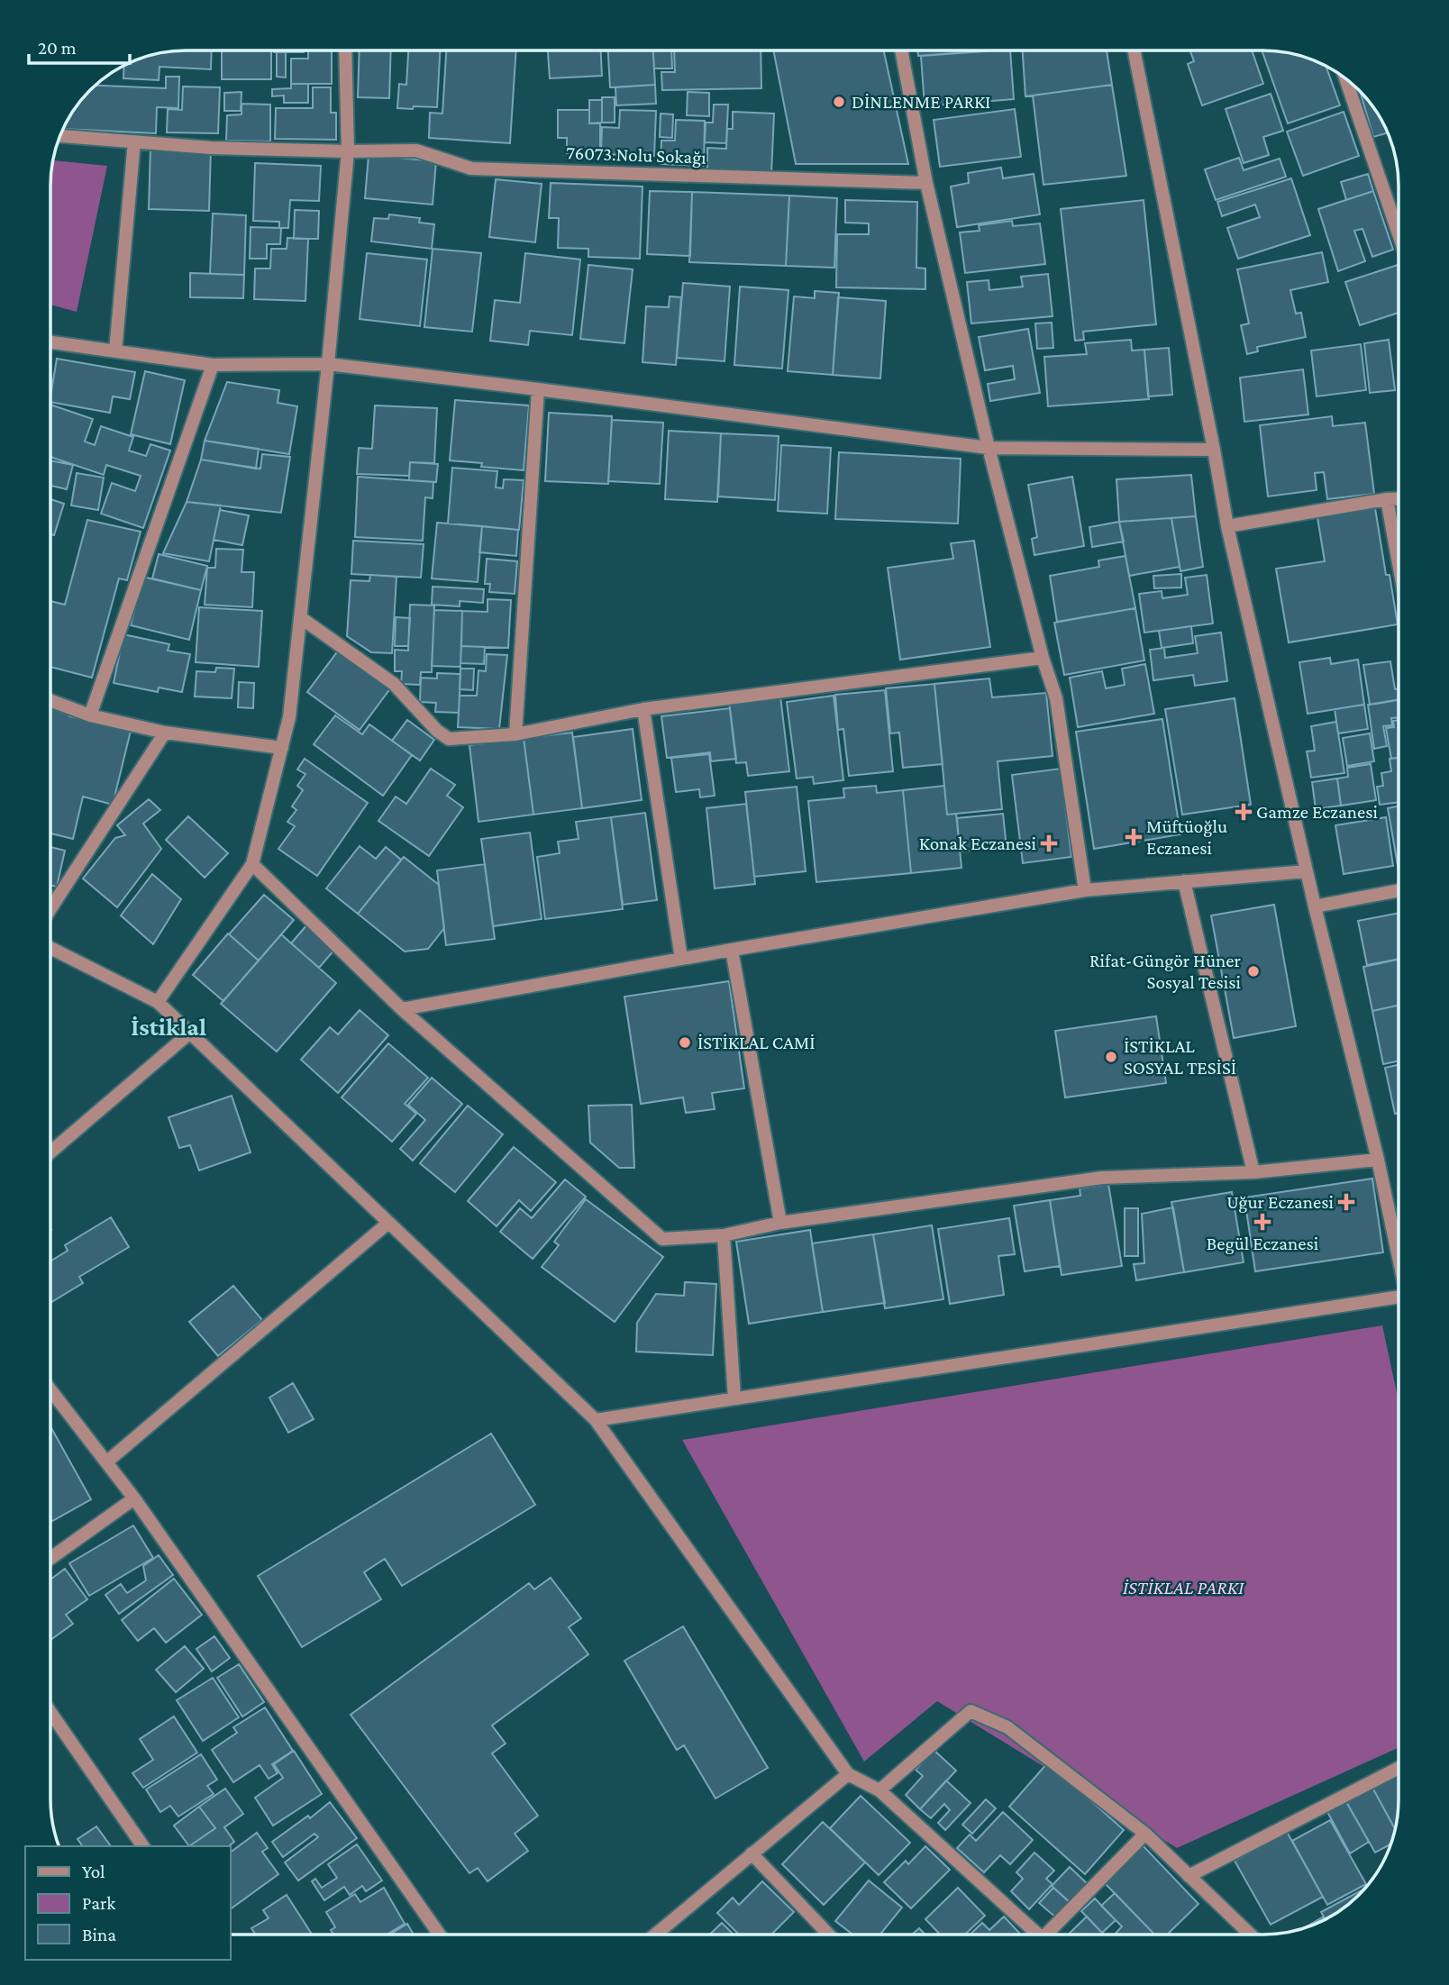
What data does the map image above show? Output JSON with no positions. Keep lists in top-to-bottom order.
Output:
{
  "streets": {
    "street": ["76073.Nolu Sokağı"]
  },
  "districts": ["İstiklal"],
  "parks": ["İSTİKLAL PARKI"],
  "places": {
    "other": [
      "DİNLENME PARKI",
      "Rifat-Güngör Hüner Sosyal Tesisi",
      "İSTİKLAL CAMİ",
      "İSTİKLAL SOSYAL TESİSİ"
    ],
    "health": [
      "Gamze Eczanesi",
      "Müftüoğlu Eczanesi",
      "Konak Eczanesi",
      "Uğur Eczanesi",
      "Begül Eczanesi"
    ]
  },
  "legend": ["Yol", "Park", "Bina"],
  "scale_bar": "20 m"
}
